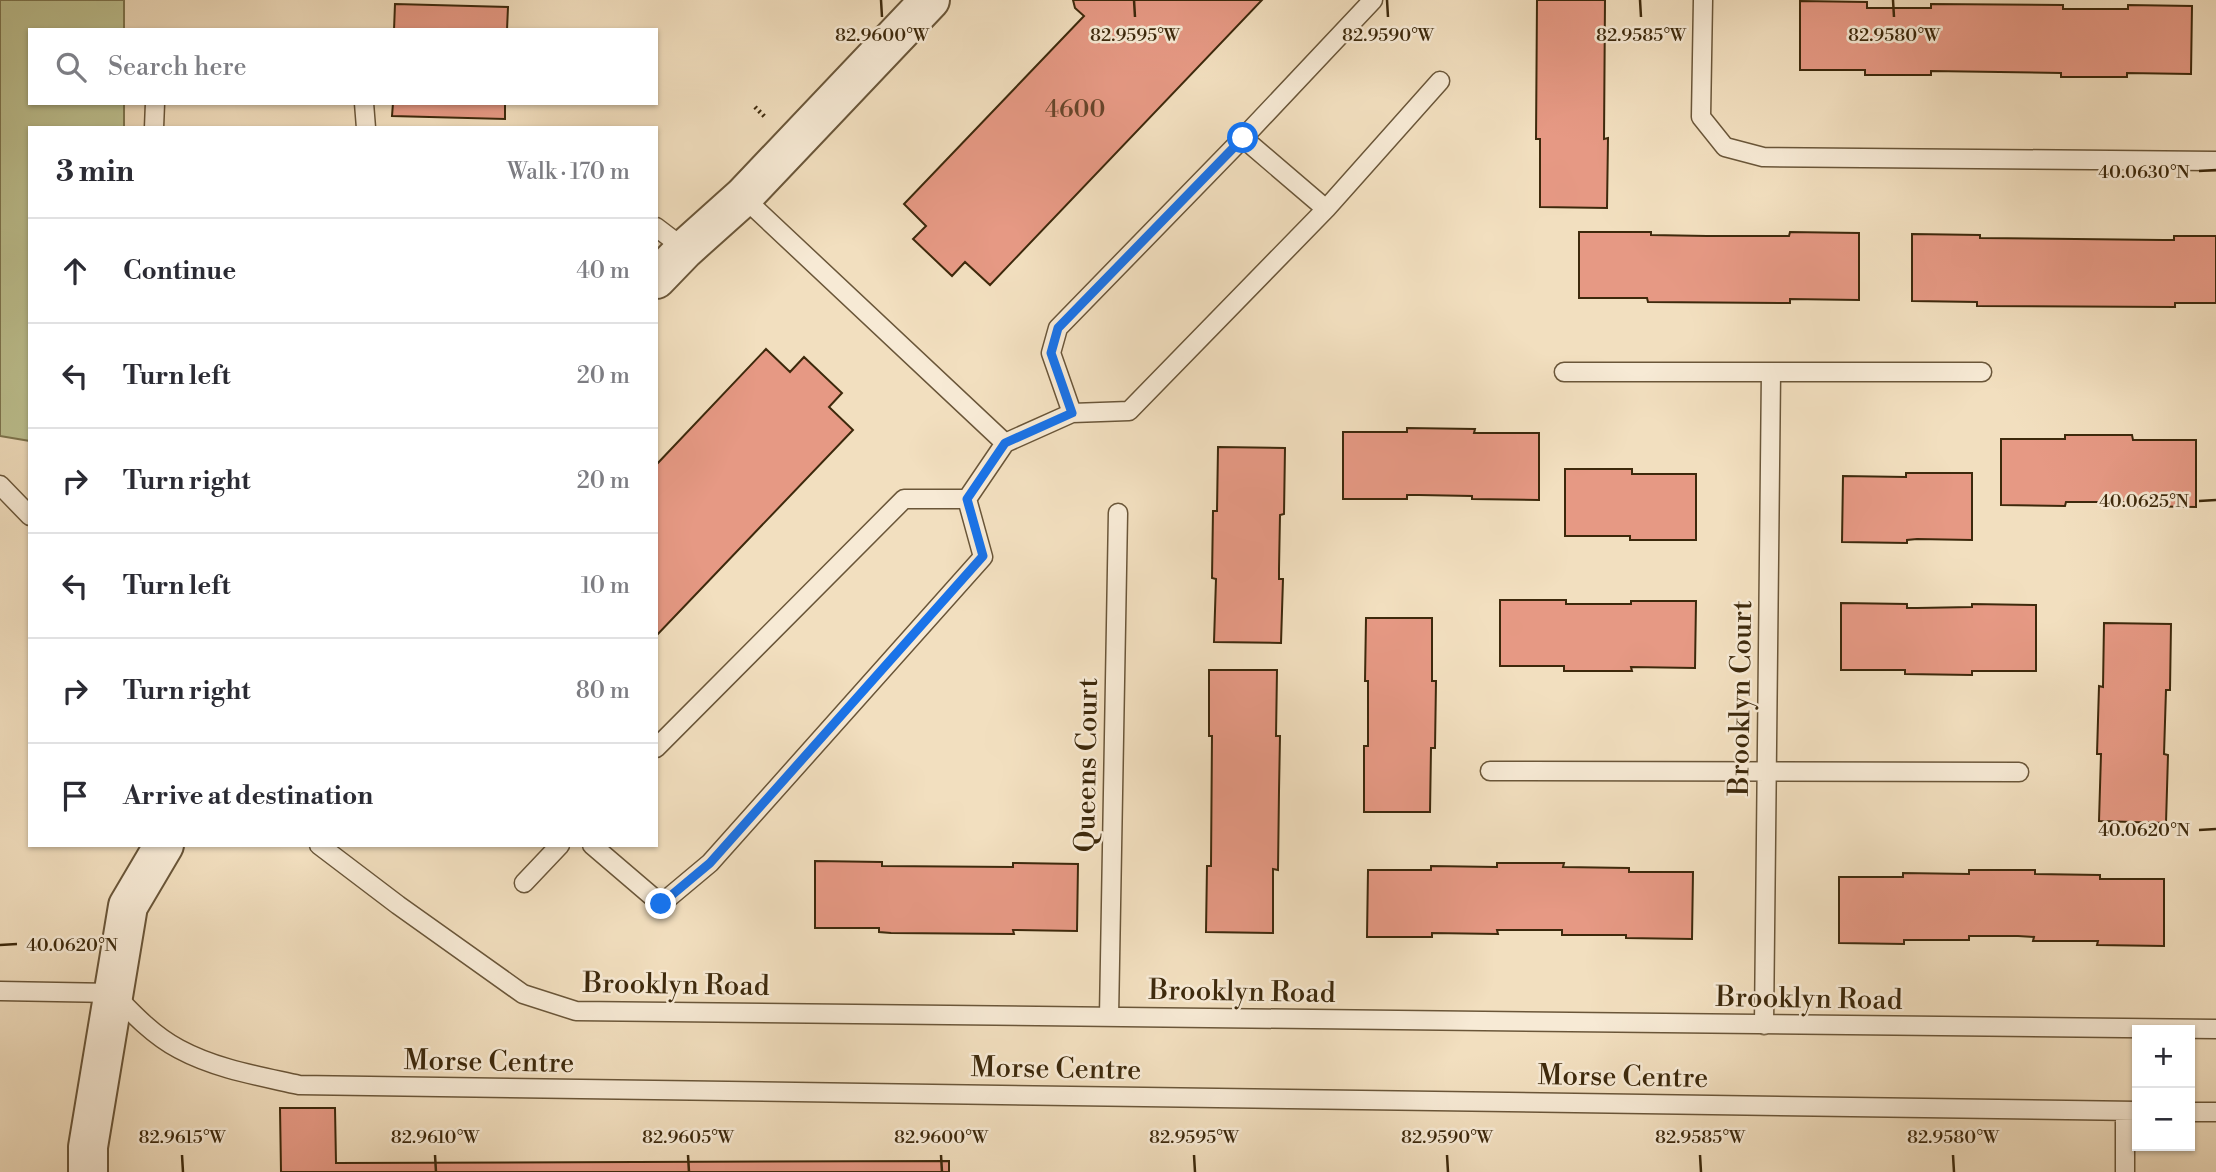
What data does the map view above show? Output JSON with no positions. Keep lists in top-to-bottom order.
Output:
{
  "streets": {
    "lane": [
      "Brooklyn Court",
      "Queens Court",
      "Brooklyn Road",
      "Morse Centre"
    ]
  },
  "crossings": [
    ["Brooklyn Court", "Brooklyn Road"],
    ["Queens Court", "Brooklyn Road"]
  ],
  "house_numbers": ["4600"],
  "page": {
    "search": "Search here",
    "heading": ["3 min", "Walk · 170 m"],
    "list": [
      ["Continue", "40 m"],
      ["Turn left", "20 m"],
      ["Turn right", "20 m"],
      ["Turn left", "10 m"],
      ["Turn right", "80 m"],
      "Arrive at destination"
    ],
    "map_buttons": ["+", "−"]
  },
  "coordinates": [
    "82.9600°W",
    "82.9595°W",
    "82.9590°W",
    "82.9585°W",
    "82.9580°W",
    "40.0630°N",
    "40.0625°N",
    "40.0620°N",
    "82.9615°W",
    "82.9610°W",
    "82.9605°W"
  ]
}
